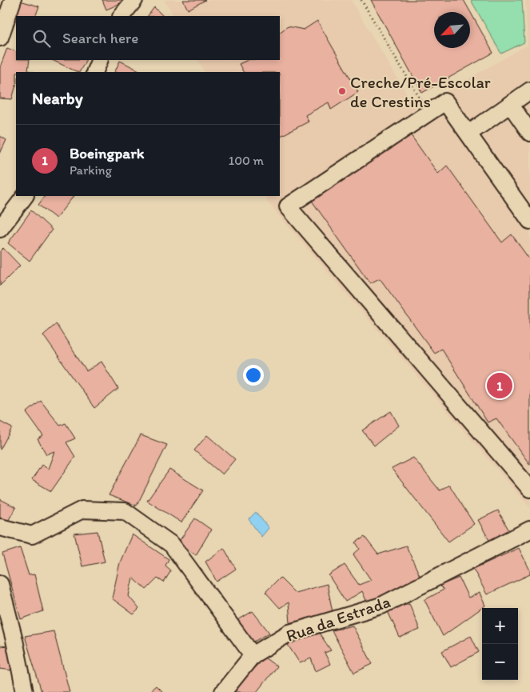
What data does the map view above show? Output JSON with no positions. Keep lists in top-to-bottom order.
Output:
{
  "streets": {
    "street": ["Rua da Estrada"]
  },
  "places": ["Creche/Pré-Escolar de Crestins"],
  "north": "bottom left",
  "page": {
    "search": "Search here",
    "heading": "Nearby",
    "list": [
      {
        "mark": "1",
        "name": "Boeingpark",
        "note": "Parking",
        "value": "100 m"
      }
    ],
    "pins": "1",
    "map_buttons": ["+", "−"]
  }
}
